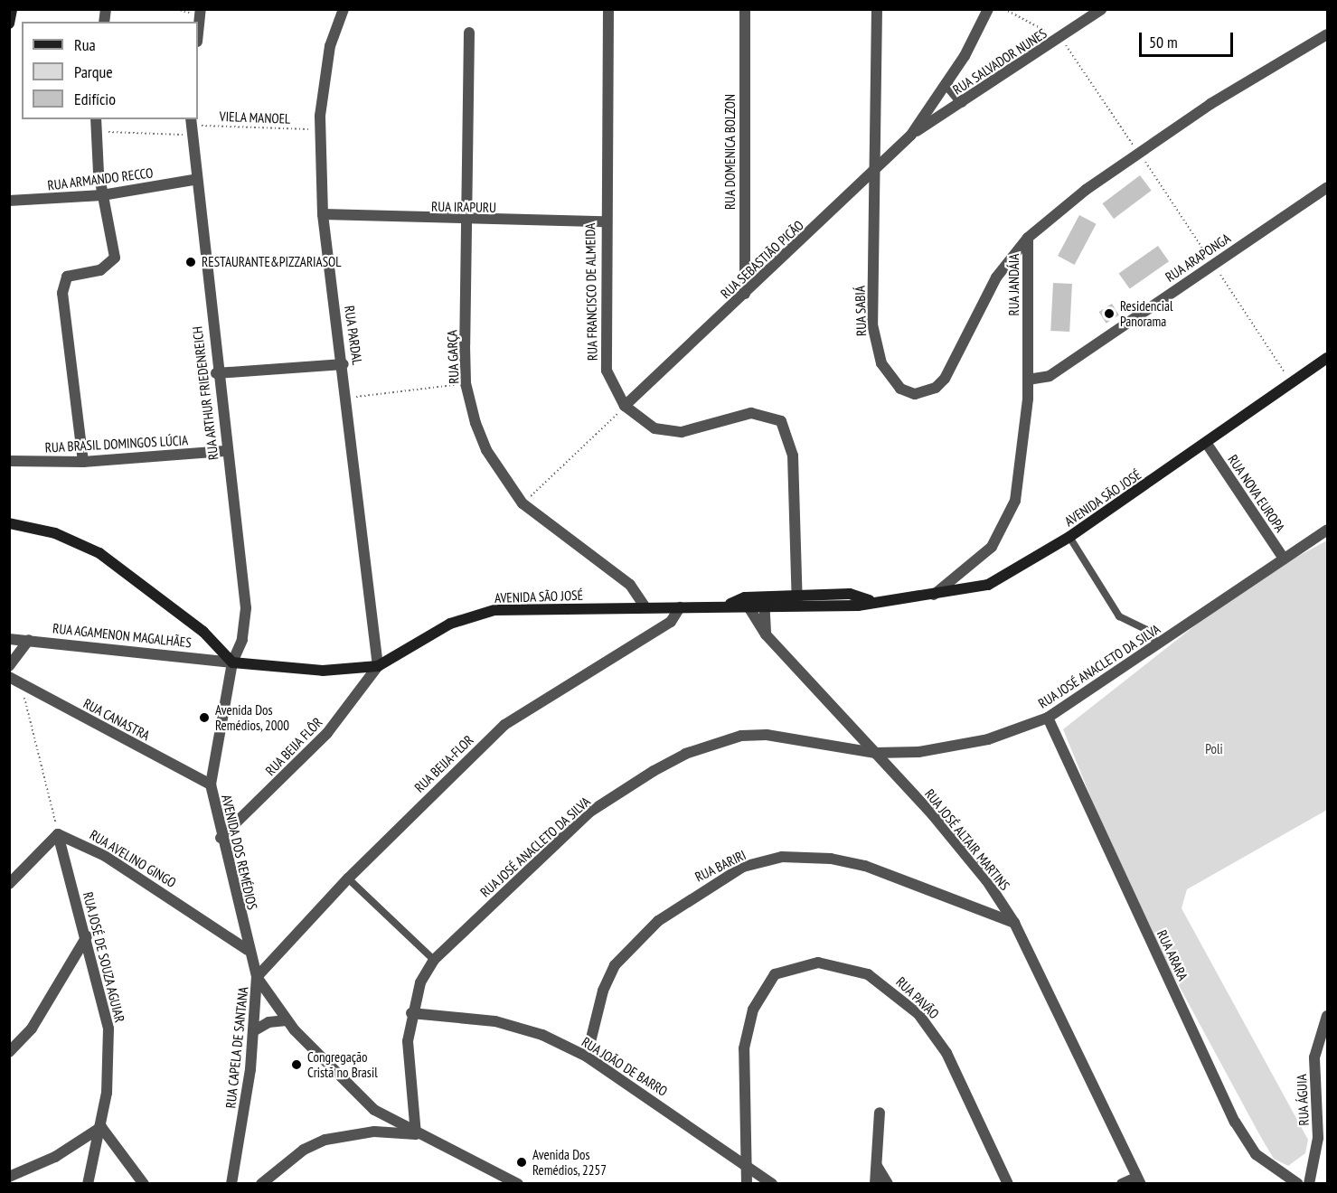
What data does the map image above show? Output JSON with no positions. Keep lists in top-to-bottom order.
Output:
{
  "streets": {
    "main road": ["AVENIDA SÃO JOSÉ"],
    "street": [
      "RUA SALVADOR NUNES",
      "RUA DOMENICA BOLZON",
      "RUA ARMANDO RECCO",
      "RUA IRAPURU",
      "RUA ARAPONGA",
      "RUA SEBASTIÃO PICÃO",
      "RUA JANDÁIA",
      "RUA FRANCISCO DE ALMEIDA",
      "RUA SABIÁ",
      "RUA PARDAL",
      "RUA GARÇA",
      "RUA ARTHUR FRIEDENREICH",
      "RUA BRASIL DOMINGOS LÚCIA",
      "RUA NOVA EUROPA",
      "RUA AGAMENON MAGALHÃES",
      "RUA JOSÉ ANACLETO DA SILVA",
      "RUA CANASTRA",
      "RUA BEIJA FLÔR",
      "RUA BEIJA-FLOR",
      "RUA JOSÉ ALTAIR MARTINS",
      "AVENIDA DOS REMÉDIOS",
      "RUA AVELINO GINGO",
      "RUA BARIRI",
      "RUA ARARA",
      "RUA JOSÉ DE SOUZA AGUIAR",
      "RUA PAVÃO",
      "RUA CAPELA DE SANTANA",
      "RUA JOÃO DE BARRO",
      "RUA ÁGUIA"
    ],
    "path": ["VIELA MANOEL"]
  },
  "crossings": [
    ["RUA SALVADOR NUNES", "RUA SEBASTIÃO PICÃO"],
    ["VIELA MANOEL", "RUA PARDAL"],
    ["VIELA MANOEL", "RUA ARTHUR FRIEDENREICH"],
    ["RUA DOMENICA BOLZON", "RUA SEBASTIÃO PICÃO"],
    ["RUA ARMANDO RECCO", "RUA ARTHUR FRIEDENREICH"],
    ["RUA IRAPURU", "RUA FRANCISCO DE ALMEIDA"],
    ["RUA IRAPURU", "RUA PARDAL"],
    ["RUA IRAPURU", "RUA GARÇA"],
    ["RUA ARAPONGA", "RUA JANDÁIA"],
    ["RUA SEBASTIÃO PICÃO", "RUA FRANCISCO DE ALMEIDA"],
    ["RUA SEBASTIÃO PICÃO", "RUA SABIÁ"],
    ["RUA JANDÁIA", "RUA SABIÁ"],
    ["RUA JANDÁIA", "AVENIDA SÃO JOSÉ"],
    ["RUA FRANCISCO DE ALMEIDA", "AVENIDA SÃO JOSÉ"],
    ["RUA PARDAL", "AVENIDA SÃO JOSÉ"],
    ["RUA PARDAL", "RUA BEIJA FLÔR"],
    ["RUA GARÇA", "AVENIDA SÃO JOSÉ"],
    ["RUA ARTHUR FRIEDENREICH", "RUA BRASIL DOMINGOS LÚCIA"],
    ["RUA ARTHUR FRIEDENREICH", "AVENIDA SÃO JOSÉ"],
    ["RUA ARTHUR FRIEDENREICH", "RUA AGAMENON MAGALHÃES"],
    ["RUA ARTHUR FRIEDENREICH", "AVENIDA DOS REMÉDIOS"],
    ["RUA NOVA EUROPA", "AVENIDA SÃO JOSÉ"],
    ["RUA NOVA EUROPA", "RUA JOSÉ ANACLETO DA SILVA"],
    ["AVENIDA SÃO JOSÉ", "RUA AGAMENON MAGALHÃES"],
    ["AVENIDA SÃO JOSÉ", "RUA BEIJA FLÔR"],
    ["AVENIDA SÃO JOSÉ", "RUA BEIJA-FLOR"],
    ["AVENIDA SÃO JOSÉ", "RUA JOSÉ ALTAIR MARTINS"],
    ["AVENIDA SÃO JOSÉ", "AVENIDA DOS REMÉDIOS"],
    ["RUA AGAMENON MAGALHÃES", "AVENIDA DOS REMÉDIOS"],
    ["RUA JOSÉ ANACLETO DA SILVA", "RUA JOSÉ ALTAIR MARTINS"],
    ["RUA JOSÉ ANACLETO DA SILVA", "AVENIDA DOS REMÉDIOS"],
    ["RUA JOSÉ ANACLETO DA SILVA", "RUA ARARA"],
    ["RUA JOSÉ ANACLETO DA SILVA", "RUA JOÃO DE BARRO"],
    ["RUA CANASTRA", "AVENIDA DOS REMÉDIOS"],
    ["RUA BEIJA FLÔR", "AVENIDA DOS REMÉDIOS"],
    ["RUA BEIJA-FLOR", "AVENIDA DOS REMÉDIOS"],
    ["RUA BEIJA-FLOR", "RUA CAPELA DE SANTANA"],
    ["RUA JOSÉ ALTAIR MARTINS", "RUA BARIRI"],
    ["AVENIDA DOS REMÉDIOS", "RUA AVELINO GINGO"],
    ["AVENIDA DOS REMÉDIOS", "RUA CAPELA DE SANTANA"],
    ["RUA AVELINO GINGO", "RUA JOSÉ DE SOUZA AGUIAR"],
    ["RUA BARIRI", "RUA JOÃO DE BARRO"],
    ["RUA PAVÃO", "RUA JOÃO DE BARRO"]
  ],
  "parks": ["Poli"],
  "places": [
    "RESTAURANTE&PIZZARIASOL",
    "Residencial Panorama",
    "Avenida Dos Remédios, 2000",
    "Congregação Cristã no Brasil",
    "Avenida Dos Remédios, 2257"
  ],
  "legend": ["Rua", "Parque", "Edifício"],
  "scale_bar": "50 m"
}
